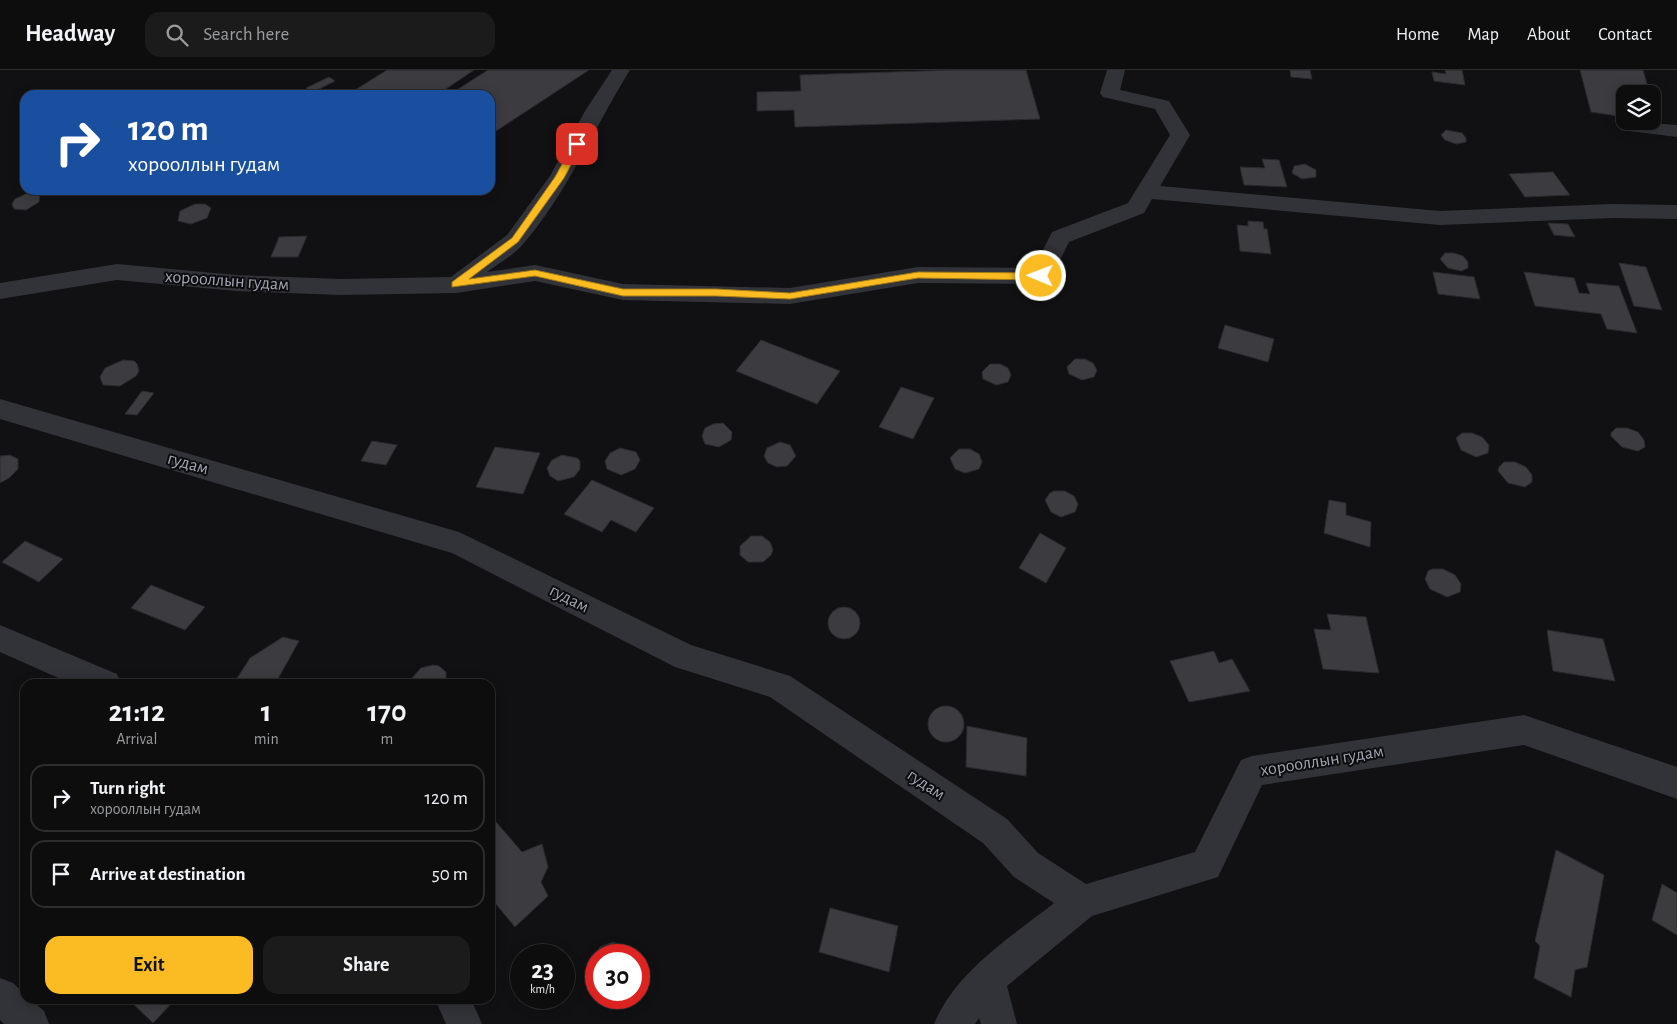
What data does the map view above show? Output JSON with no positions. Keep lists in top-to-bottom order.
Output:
{
  "streets": {
    "street": ["хорооллын гудам", "гудам"]
  },
  "crossings": [
    ["хорооллын гудам", "гудам"]
  ],
  "page": {
    "header": "Headway",
    "search": "Search here",
    "nav": [
      "Home",
      "Map",
      "About",
      "Contact"
    ],
    "turn": ["120 m", "хорооллын гудам"],
    "eta": [
      "21:12",
      "Arrival",
      "1",
      "min",
      "170",
      "m"
    ],
    "list": [
      {
        "name": "Turn right",
        "note": "хорооллын гудам",
        "value": "120 m"
      },
      {
        "name": "Arrive at destination",
        "value": "50 m"
      }
    ],
    "buttons": ["Exit", "Share"],
    "speed": "23 km/h",
    "limit": "30"
  }
}
